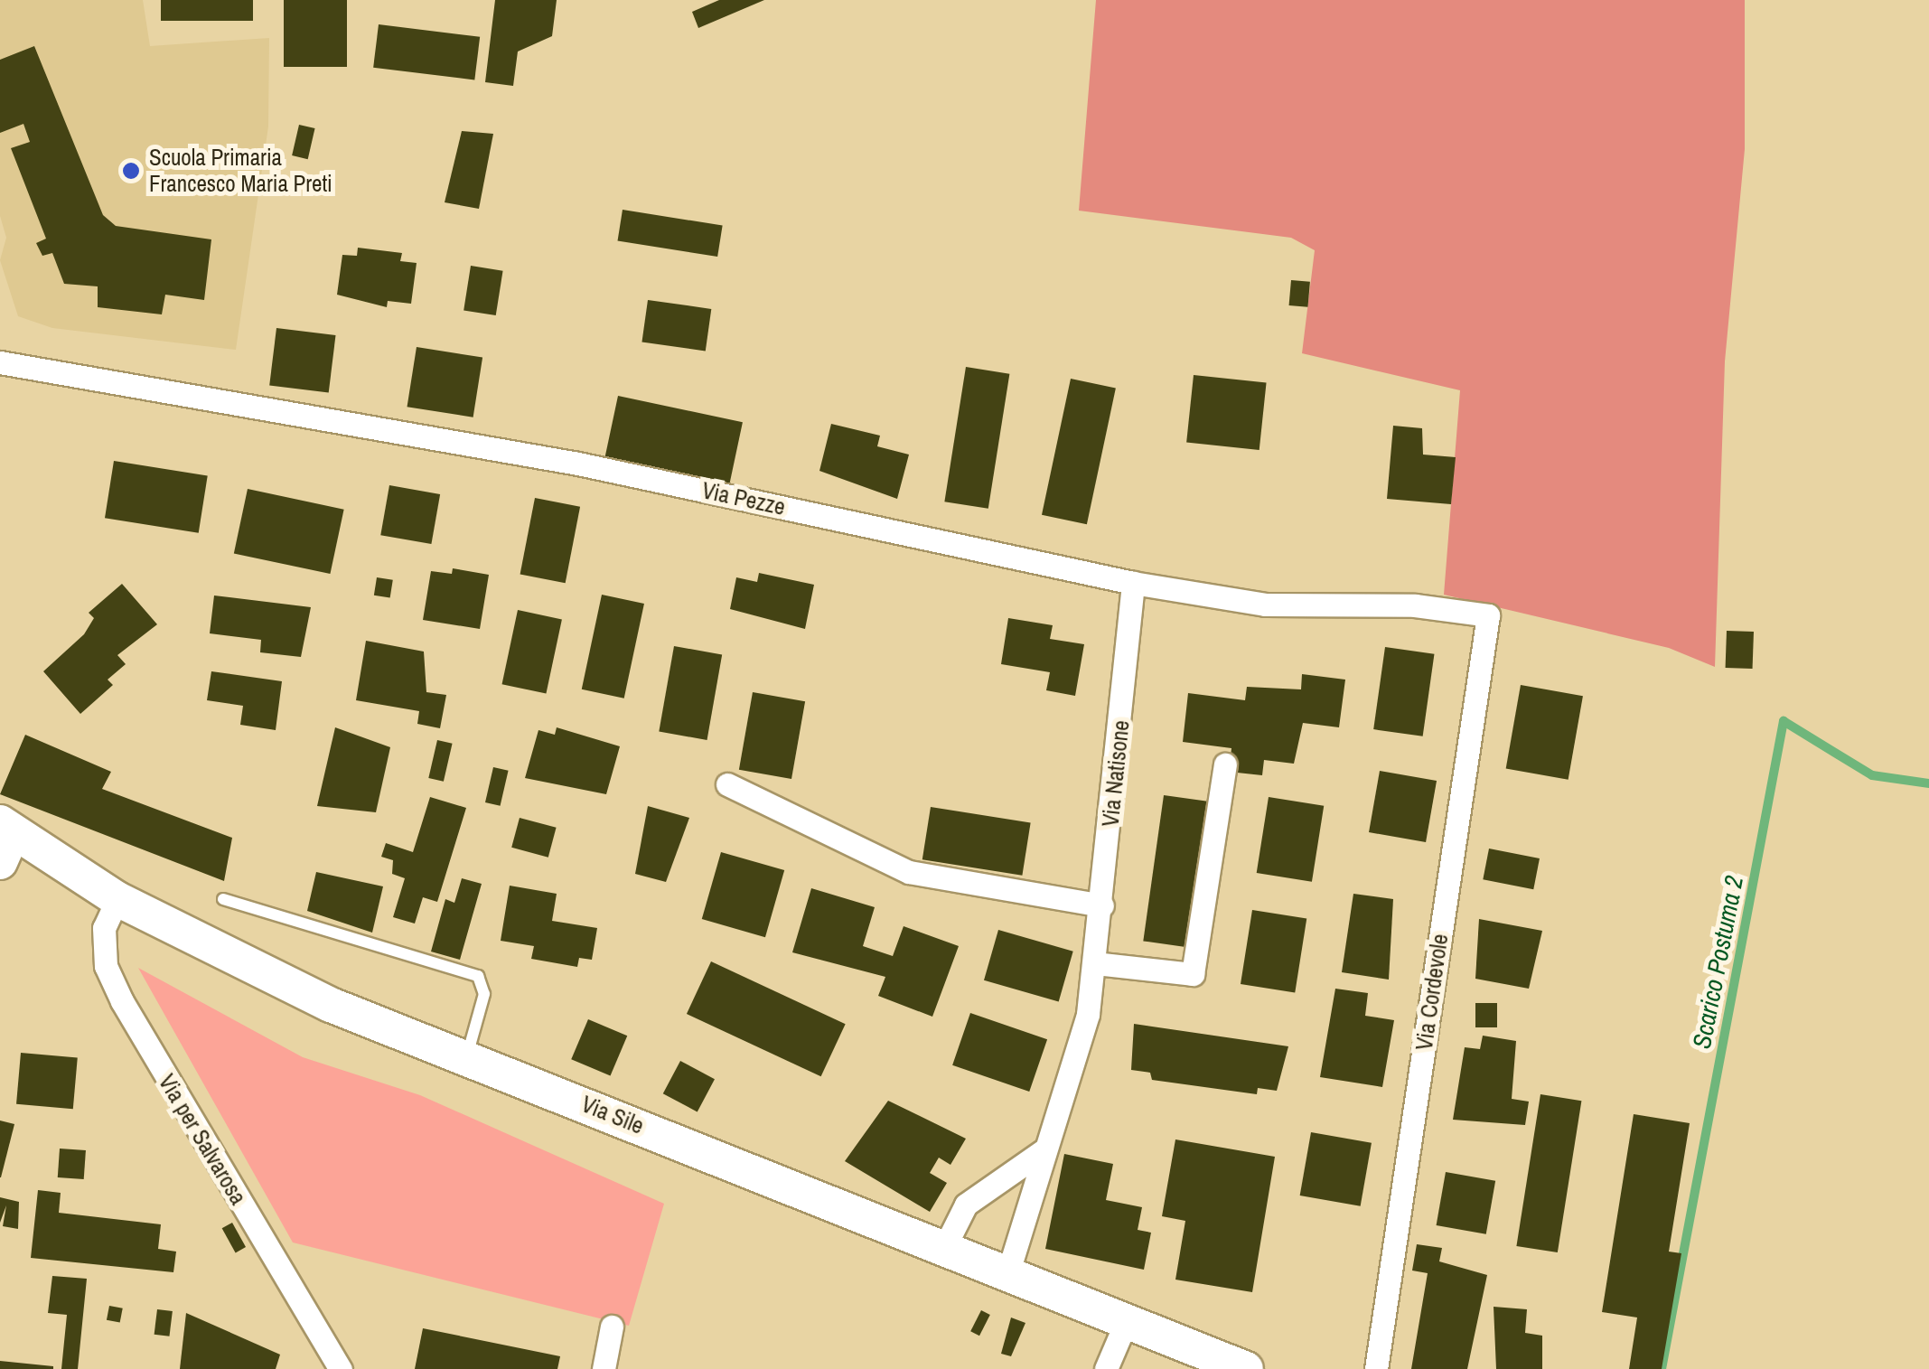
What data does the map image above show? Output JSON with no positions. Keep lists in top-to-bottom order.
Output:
{
  "streets": {
    "street": [
      "Via Pezze",
      "Via Natisone",
      "Via Cordevole",
      "Via Sile",
      "Via per Salvarosa"
    ]
  },
  "crossings": [
    ["Via Pezze", "Via Natisone"],
    ["Via Pezze", "Via Cordevole"],
    ["Via Natisone", "Via Sile"],
    ["Via Sile", "Via per Salvarosa"]
  ],
  "water": ["Scarico Postuma 2"],
  "places": ["Scuola Primaria Francesco Maria Preti"]
}
